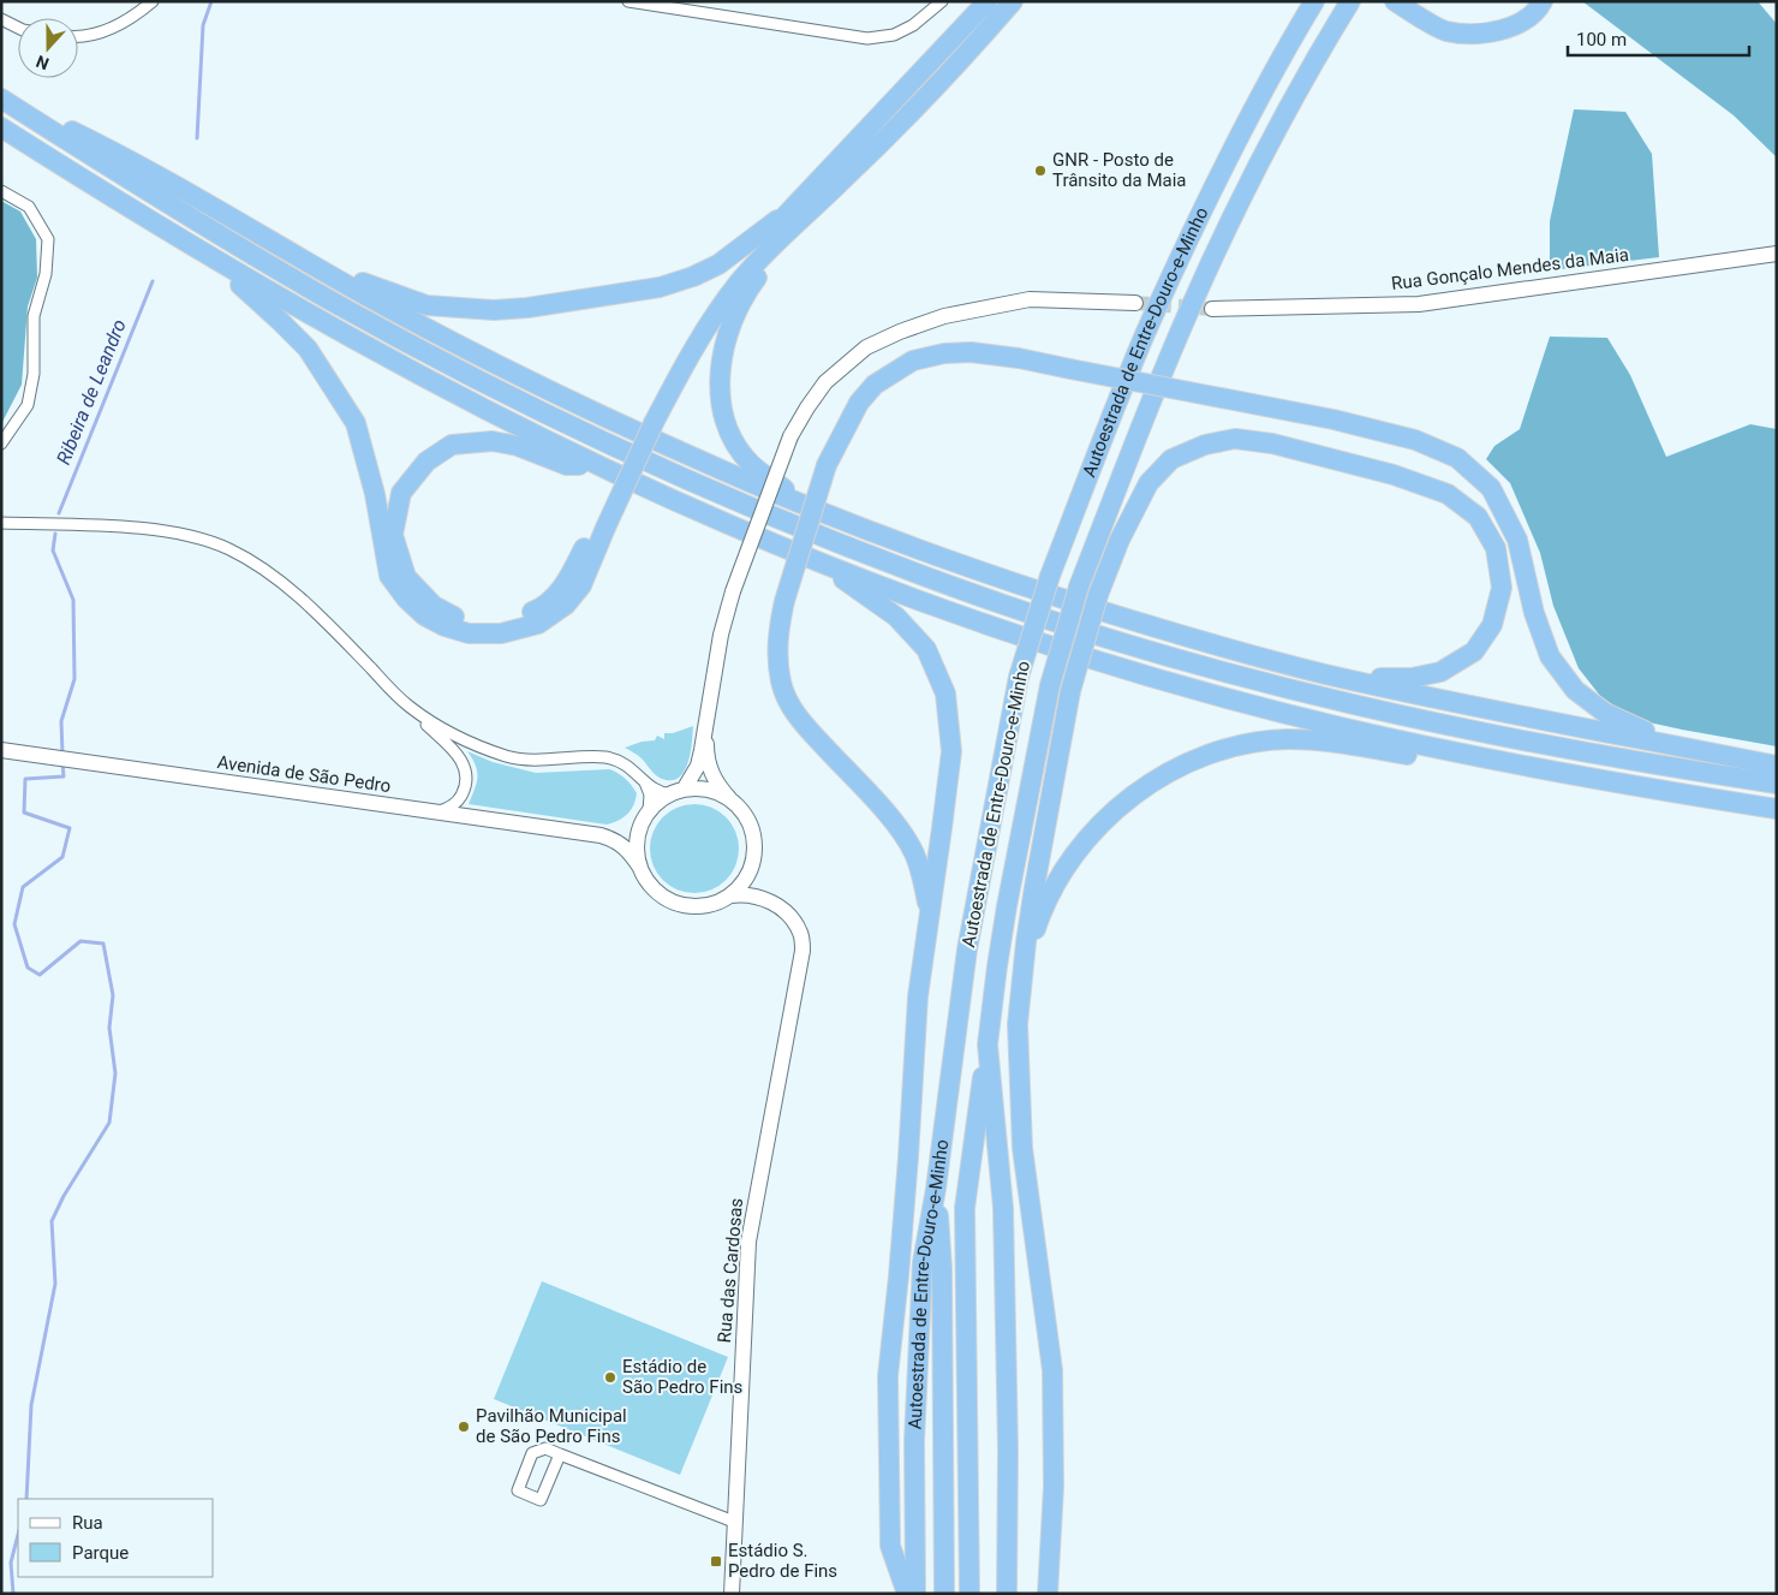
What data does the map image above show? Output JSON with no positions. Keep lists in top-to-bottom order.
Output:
{
  "streets": {
    "highway": ["Autoestrada de Entre-Douro-e-Minho"],
    "street": ["Rua Gonçalo Mendes da Maia", "Avenida de São Pedro", "Rua das Cardosas"]
  },
  "crossings": [
    ["Avenida de São Pedro", "Rua das Cardosas"]
  ],
  "water": ["Ribeira de Leandro"],
  "places": {
    "other": ["GNR - Posto de Trânsito da Maia", "Estádio de São Pedro Fins", "Pavilhão Municipal de São Pedro Fins"],
    "transit": ["Estádio S. Pedro de Fins"]
  },
  "legend": ["Rua", "Parque"],
  "scale_bar": "100 m",
  "north": "bottom"
}
